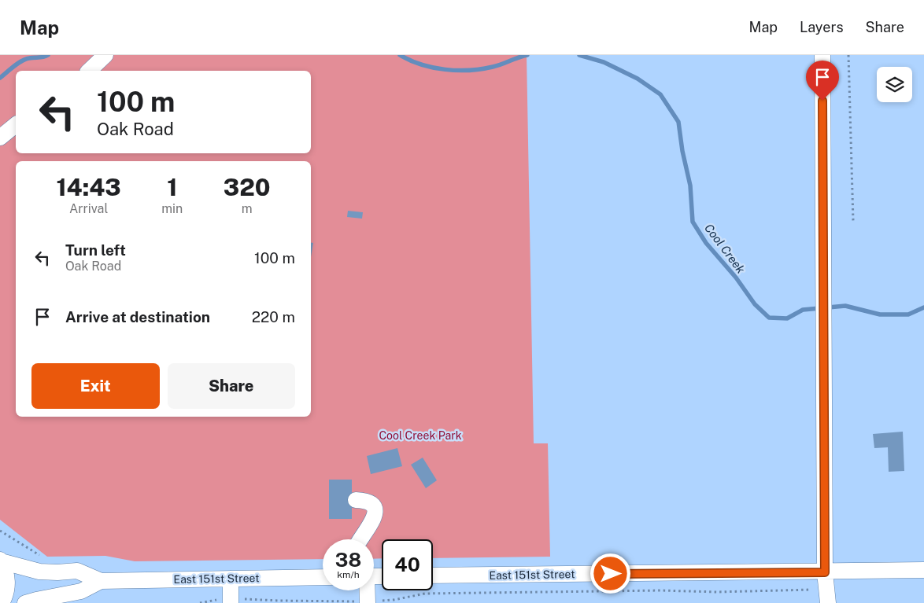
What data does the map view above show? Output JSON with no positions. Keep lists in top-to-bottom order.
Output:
{
  "streets": {
    "street": ["East 151st Street"]
  },
  "water": ["Cool Creek"],
  "parks": ["Cool Creek Park"],
  "page": {
    "header": "Map",
    "nav": ["Map", "Layers", "Share"],
    "turn": ["100 m", "Oak Road"],
    "eta": [
      "14:43",
      "Arrival",
      "1",
      "min",
      "320",
      "m"
    ],
    "list": [
      {
        "name": "Turn left",
        "note": "Oak Road",
        "value": "100 m"
      },
      {
        "name": "Arrive at destination",
        "value": "220 m"
      }
    ],
    "buttons": ["Exit", "Share"],
    "speed": "38 km/h",
    "limit": "40"
  }
}
